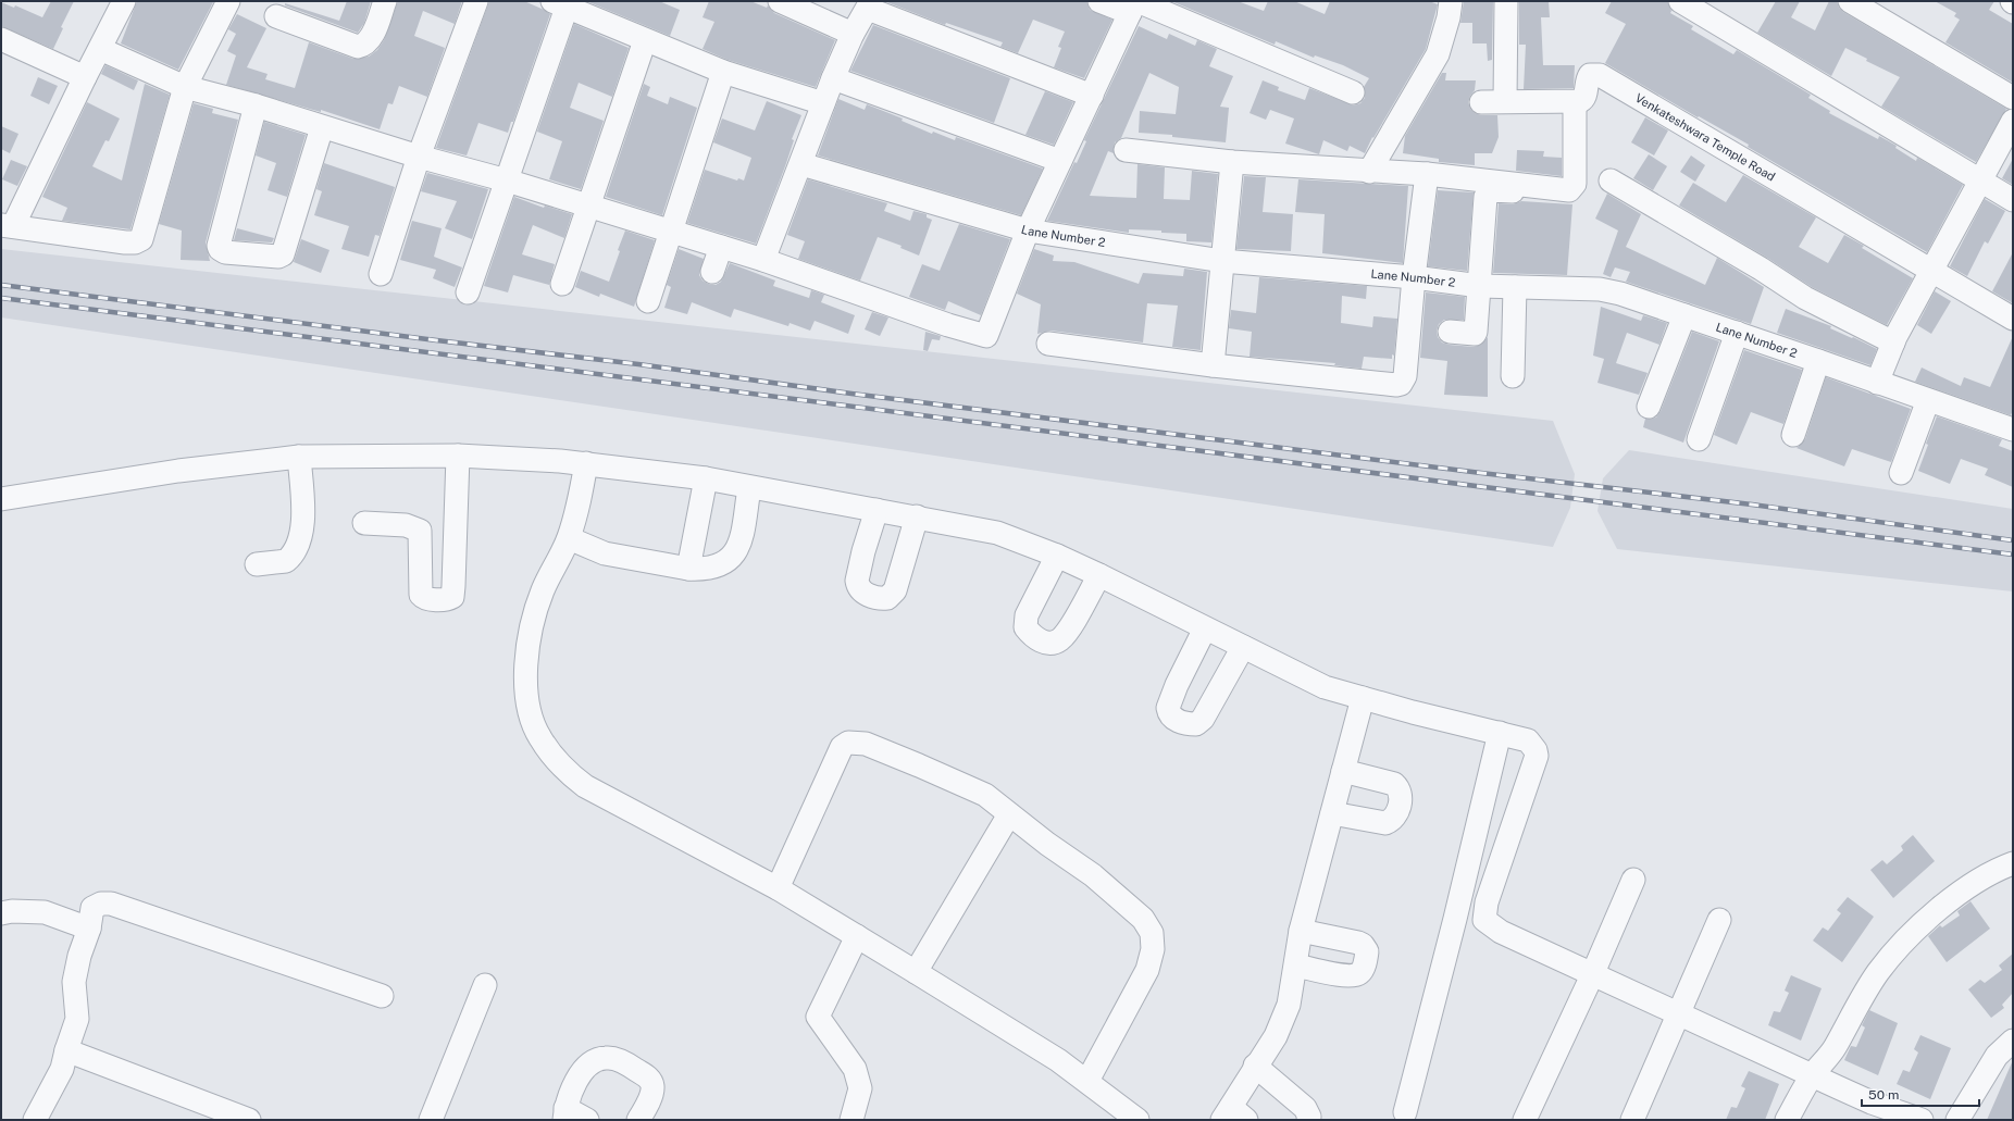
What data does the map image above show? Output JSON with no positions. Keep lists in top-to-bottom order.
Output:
{
  "streets": {
    "street": ["Venkateshwara Temple Road", "Lane Number 2"]
  },
  "scale_bar": "50 m"
}
